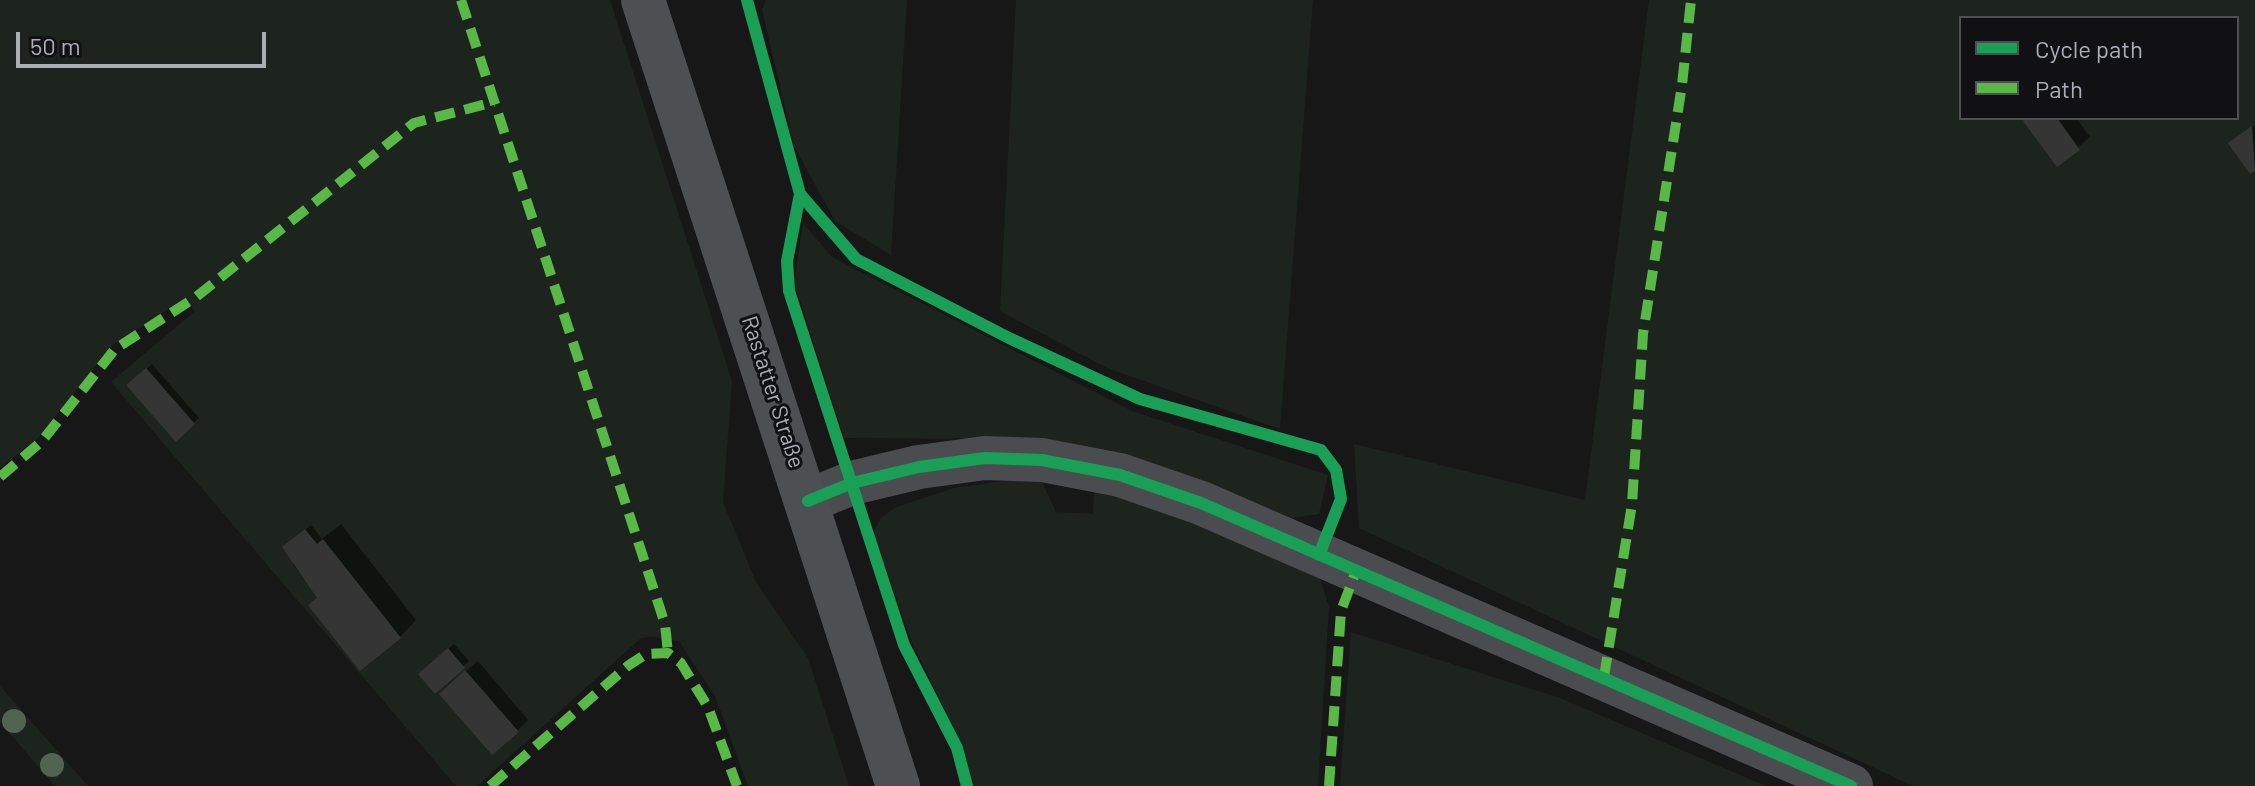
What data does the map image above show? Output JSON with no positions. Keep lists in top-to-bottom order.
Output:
{
  "streets": {
    "main road": ["Rastatter Straße"]
  },
  "legend": ["Cycle path", "Path"],
  "scale_bar": "50 m"
}
